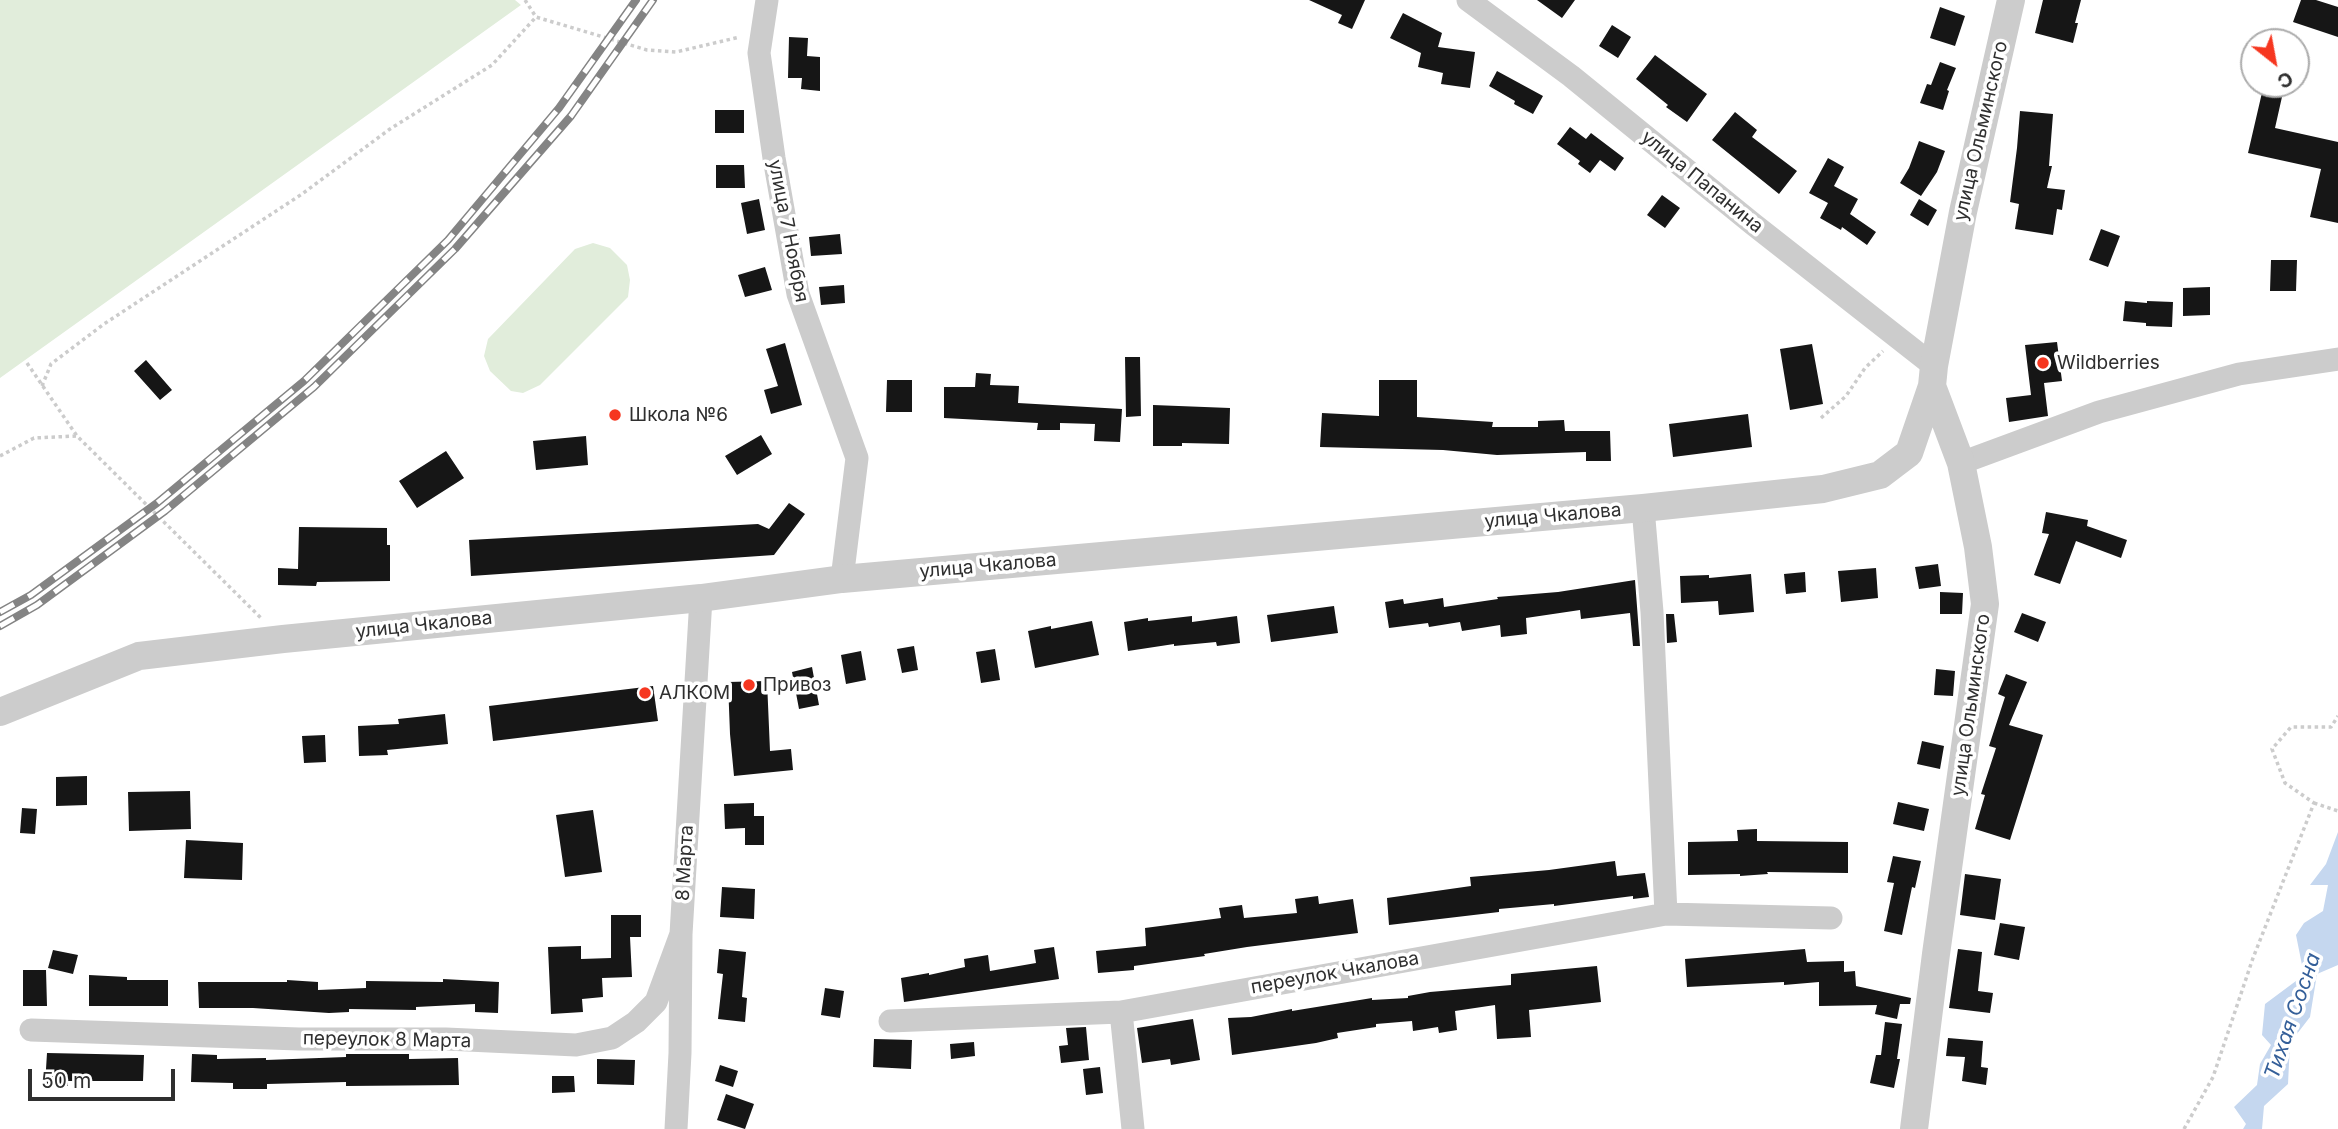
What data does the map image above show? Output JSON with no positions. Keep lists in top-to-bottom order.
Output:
{
  "streets": {
    "street": [
      "улица Ольминского",
      "улица Папанина",
      "улица 7 Ноября",
      "улица Чкалова",
      "8 Марта",
      "переулок Чкалова",
      "переулок 8 Марта"
    ]
  },
  "crossings": [
    ["улица Ольминского", "улица Папанина"],
    ["улица Ольминского", "улица Чкалова"],
    ["улица Папанина", "улица Чкалова"],
    ["улица 7 Ноября", "улица Чкалова"],
    ["улица Чкалова", "8 Марта"],
    ["8 Марта", "переулок 8 Марта"]
  ],
  "water": ["Тихая Сосна"],
  "places": [
    "Wildberries",
    "Школа №6",
    "Привоз",
    "АЛКОМ"
  ],
  "scale_bar": "50 m",
  "north": "bottom right"
}
